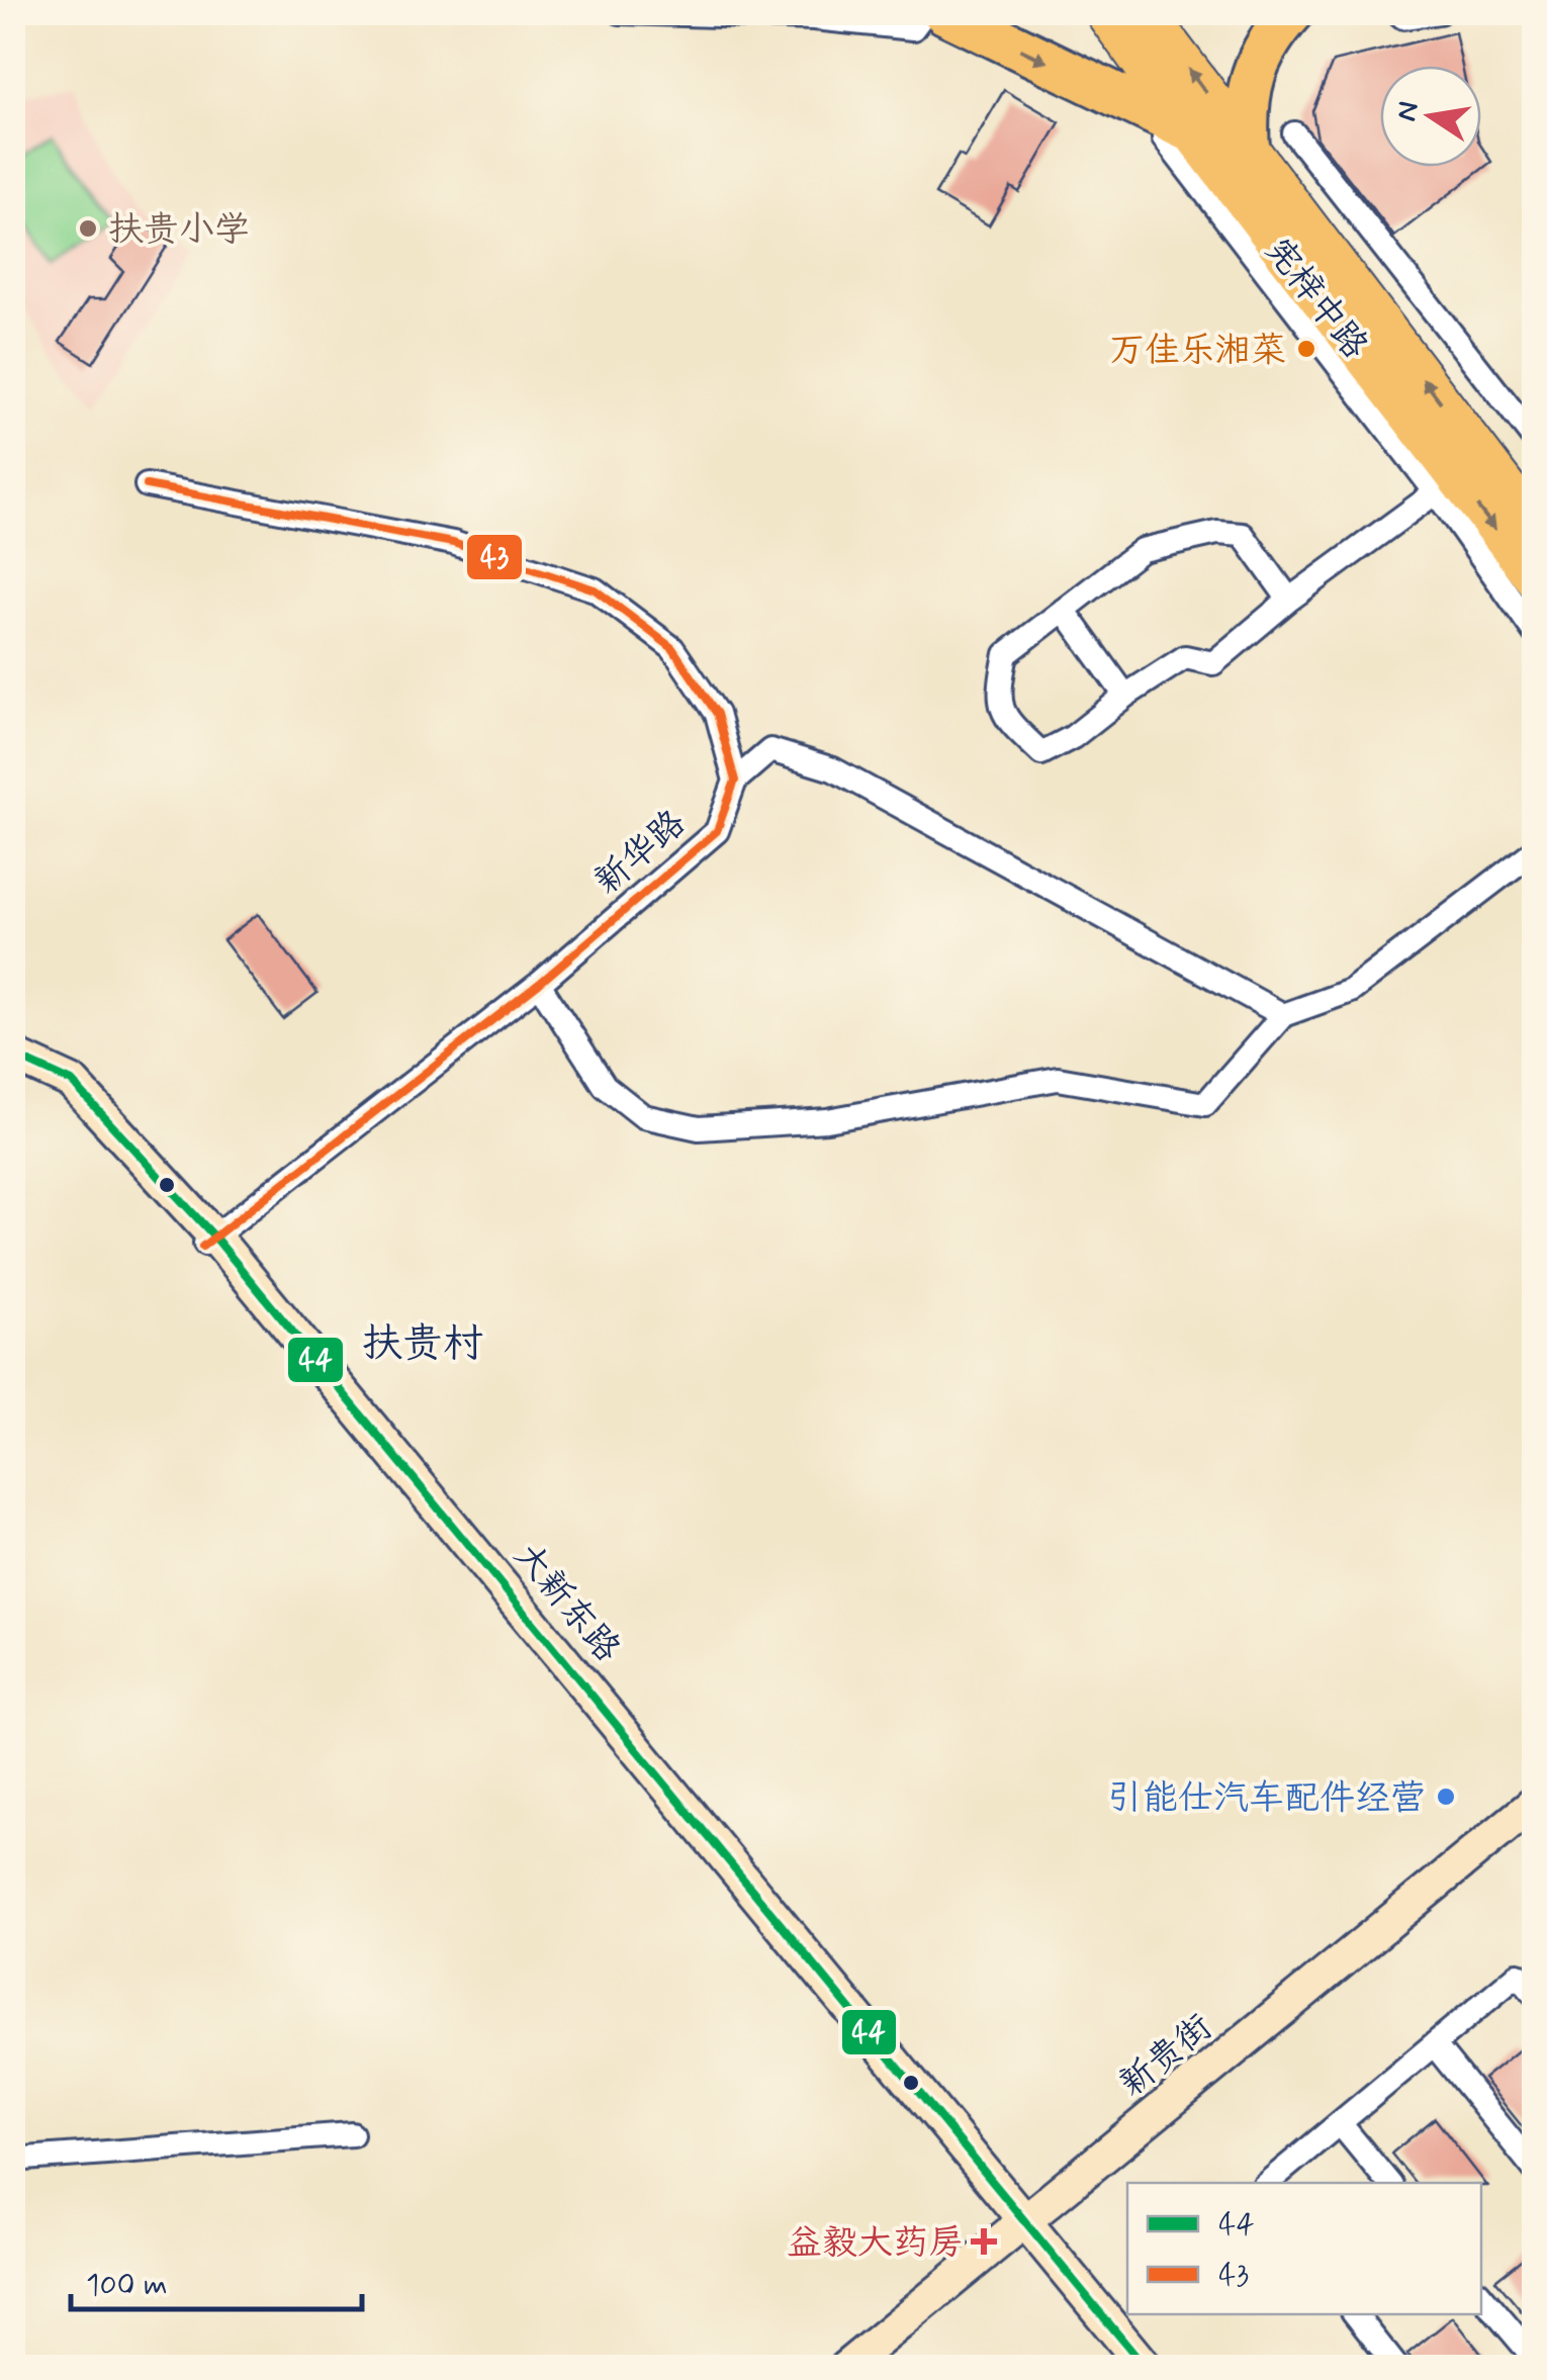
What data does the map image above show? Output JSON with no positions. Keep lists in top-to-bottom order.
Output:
{
  "streets": {
    "main road": ["宪梓中路"],
    "street": ["新华路", "大新东路", "新贵街"]
  },
  "crossings": [
    ["新华路", "大新东路"],
    ["大新东路", "新贵街"]
  ],
  "districts": ["扶贵村"],
  "places": {
    "other": ["扶贵小学", "万佳乐湘菜", "引能仕汽车配件经营"],
    "health": ["益毅大药房"]
  },
  "lines": ["transit line 43", "transit line 44"],
  "legend": ["44", "43"],
  "scale_bar": "100 m",
  "north": "left"
}
